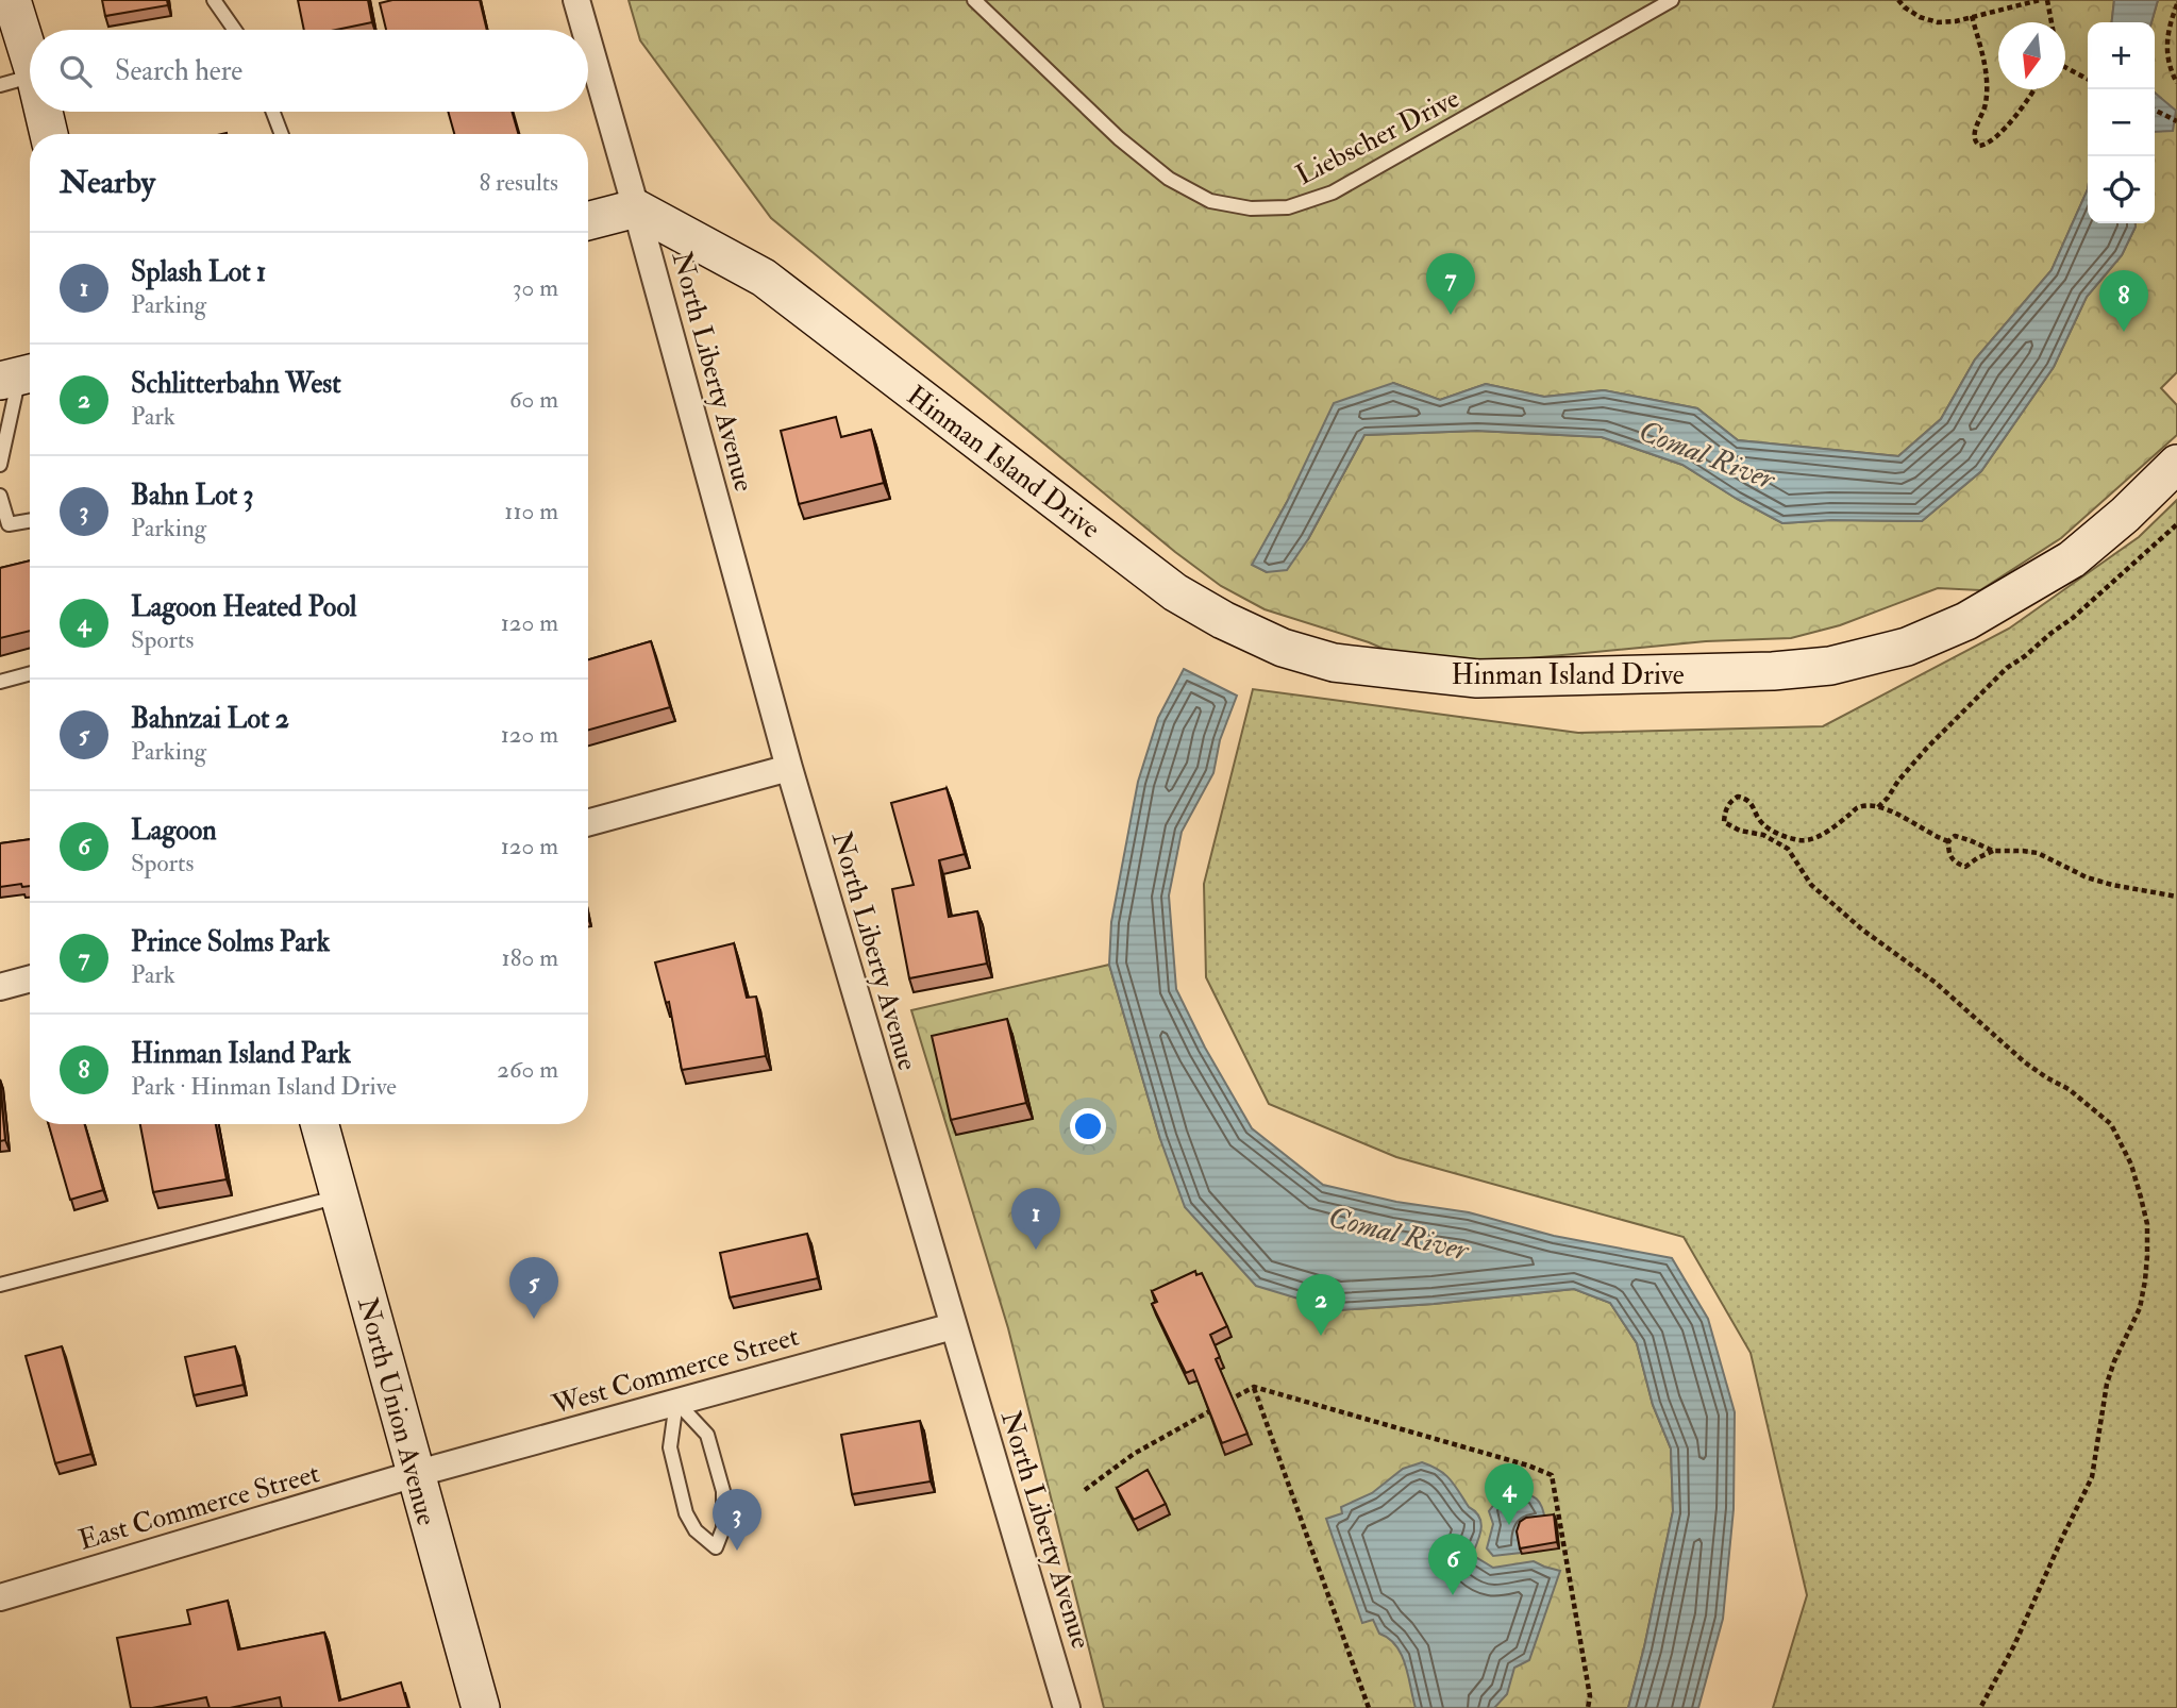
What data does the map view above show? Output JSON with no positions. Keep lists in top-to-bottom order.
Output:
{
  "streets": {
    "street": [
      "North Liberty Avenue",
      "Hinman Island Drive",
      "West Commerce Street",
      "North Union Avenue",
      "East Commerce Street"
    ],
    "lane": ["Liebscher Drive"]
  },
  "crossings": [
    ["North Liberty Avenue", "Hinman Island Drive"],
    ["North Liberty Avenue", "West Commerce Street"],
    ["West Commerce Street", "North Union Avenue"],
    ["West Commerce Street", "East Commerce Street"],
    ["North Union Avenue", "East Commerce Street"]
  ],
  "water": ["Comal River"],
  "north": "bottom",
  "page": {
    "map_buttons": ["+", "−"],
    "search": "Search here",
    "heading": ["Nearby", "8 results"],
    "list": [
      {
        "mark": "1",
        "name": "Splash Lot 1",
        "note": "Parking",
        "value": "30 m"
      },
      {
        "mark": "2",
        "name": "Schlitterbahn West",
        "note": "Park",
        "value": "60 m"
      },
      {
        "mark": "3",
        "name": "Bahn Lot 3",
        "note": "Parking",
        "value": "110 m"
      },
      {
        "mark": "4",
        "name": "Lagoon Heated Pool",
        "note": "Sports",
        "value": "120 m"
      },
      {
        "mark": "5",
        "name": "Bahnzai Lot 2",
        "note": "Parking",
        "value": "120 m"
      },
      {
        "mark": "6",
        "name": "Lagoon",
        "note": "Sports",
        "value": "120 m"
      },
      {
        "mark": "7",
        "name": "Prince Solms Park",
        "note": "Park",
        "value": "180 m"
      },
      {
        "mark": "8",
        "name": "Hinman Island Park",
        "note": "Park · Hinman Island Drive",
        "value": "260 m"
      }
    ],
    "pins": [
      "7",
      "8",
      "1",
      "5",
      "2",
      "4",
      "3",
      "6"
    ]
  }
}
